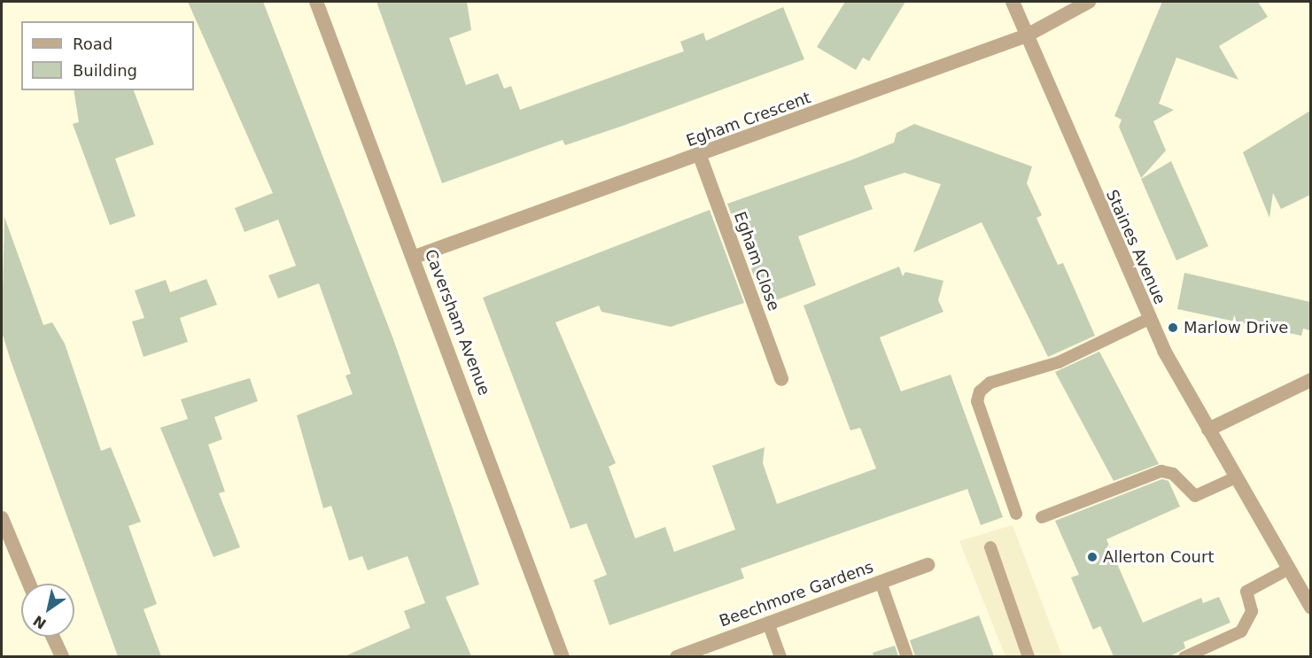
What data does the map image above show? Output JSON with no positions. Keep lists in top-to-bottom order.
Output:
{
  "streets": {
    "street": [
      "Egham Crescent",
      "Staines Avenue",
      "Egham Close",
      "Caversham Avenue",
      "Beechmore Gardens"
    ]
  },
  "crossings": [
    ["Egham Crescent", "Staines Avenue"],
    ["Egham Crescent", "Egham Close"],
    ["Egham Crescent", "Caversham Avenue"]
  ],
  "places": ["Marlow Drive", "Allerton Court"],
  "legend": ["Road", "Building"],
  "north": "bottom left"
}
